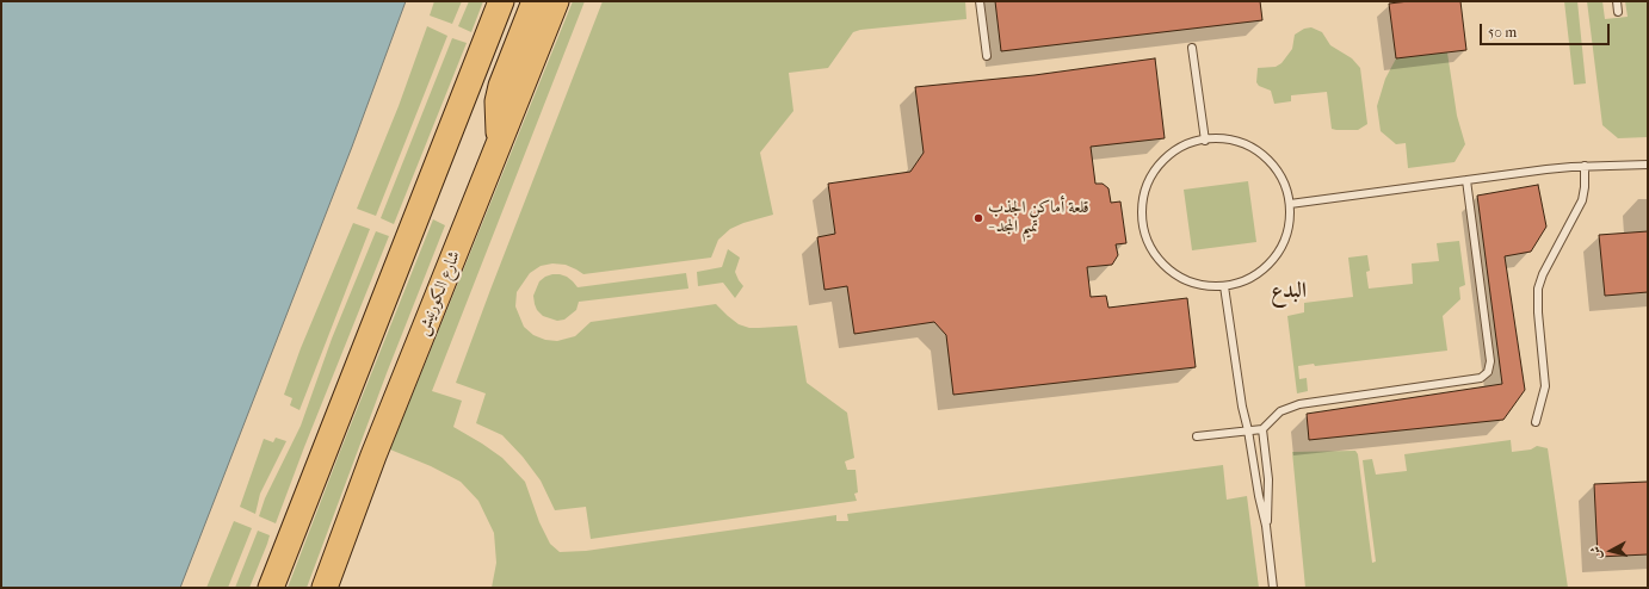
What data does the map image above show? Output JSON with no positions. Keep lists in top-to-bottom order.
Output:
{
  "streets": {
    "highway": ["شارع الكورنيش"]
  },
  "districts": ["البدع"],
  "places": ["قلعة أماكن الجذب - تميم المجد"],
  "scale_bar": "50 m",
  "north": "left"
}
